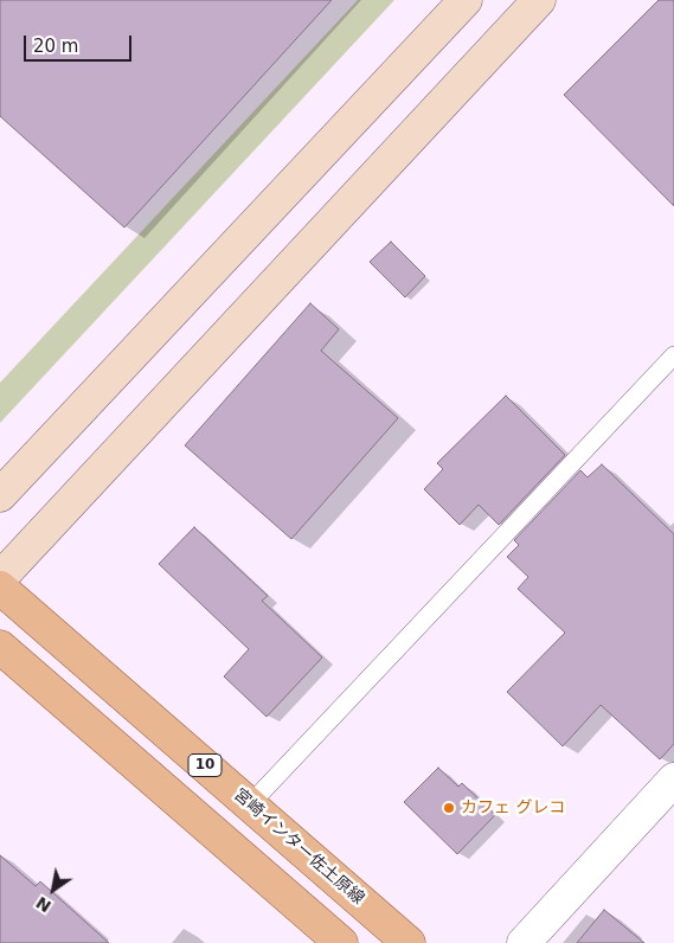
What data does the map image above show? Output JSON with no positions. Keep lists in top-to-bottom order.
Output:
{
  "streets": {
    "main road": ["10", "宮崎インター佐土原線"]
  },
  "places": ["カフェ グレコ"],
  "scale_bar": "20 m",
  "north": "bottom left"
}
